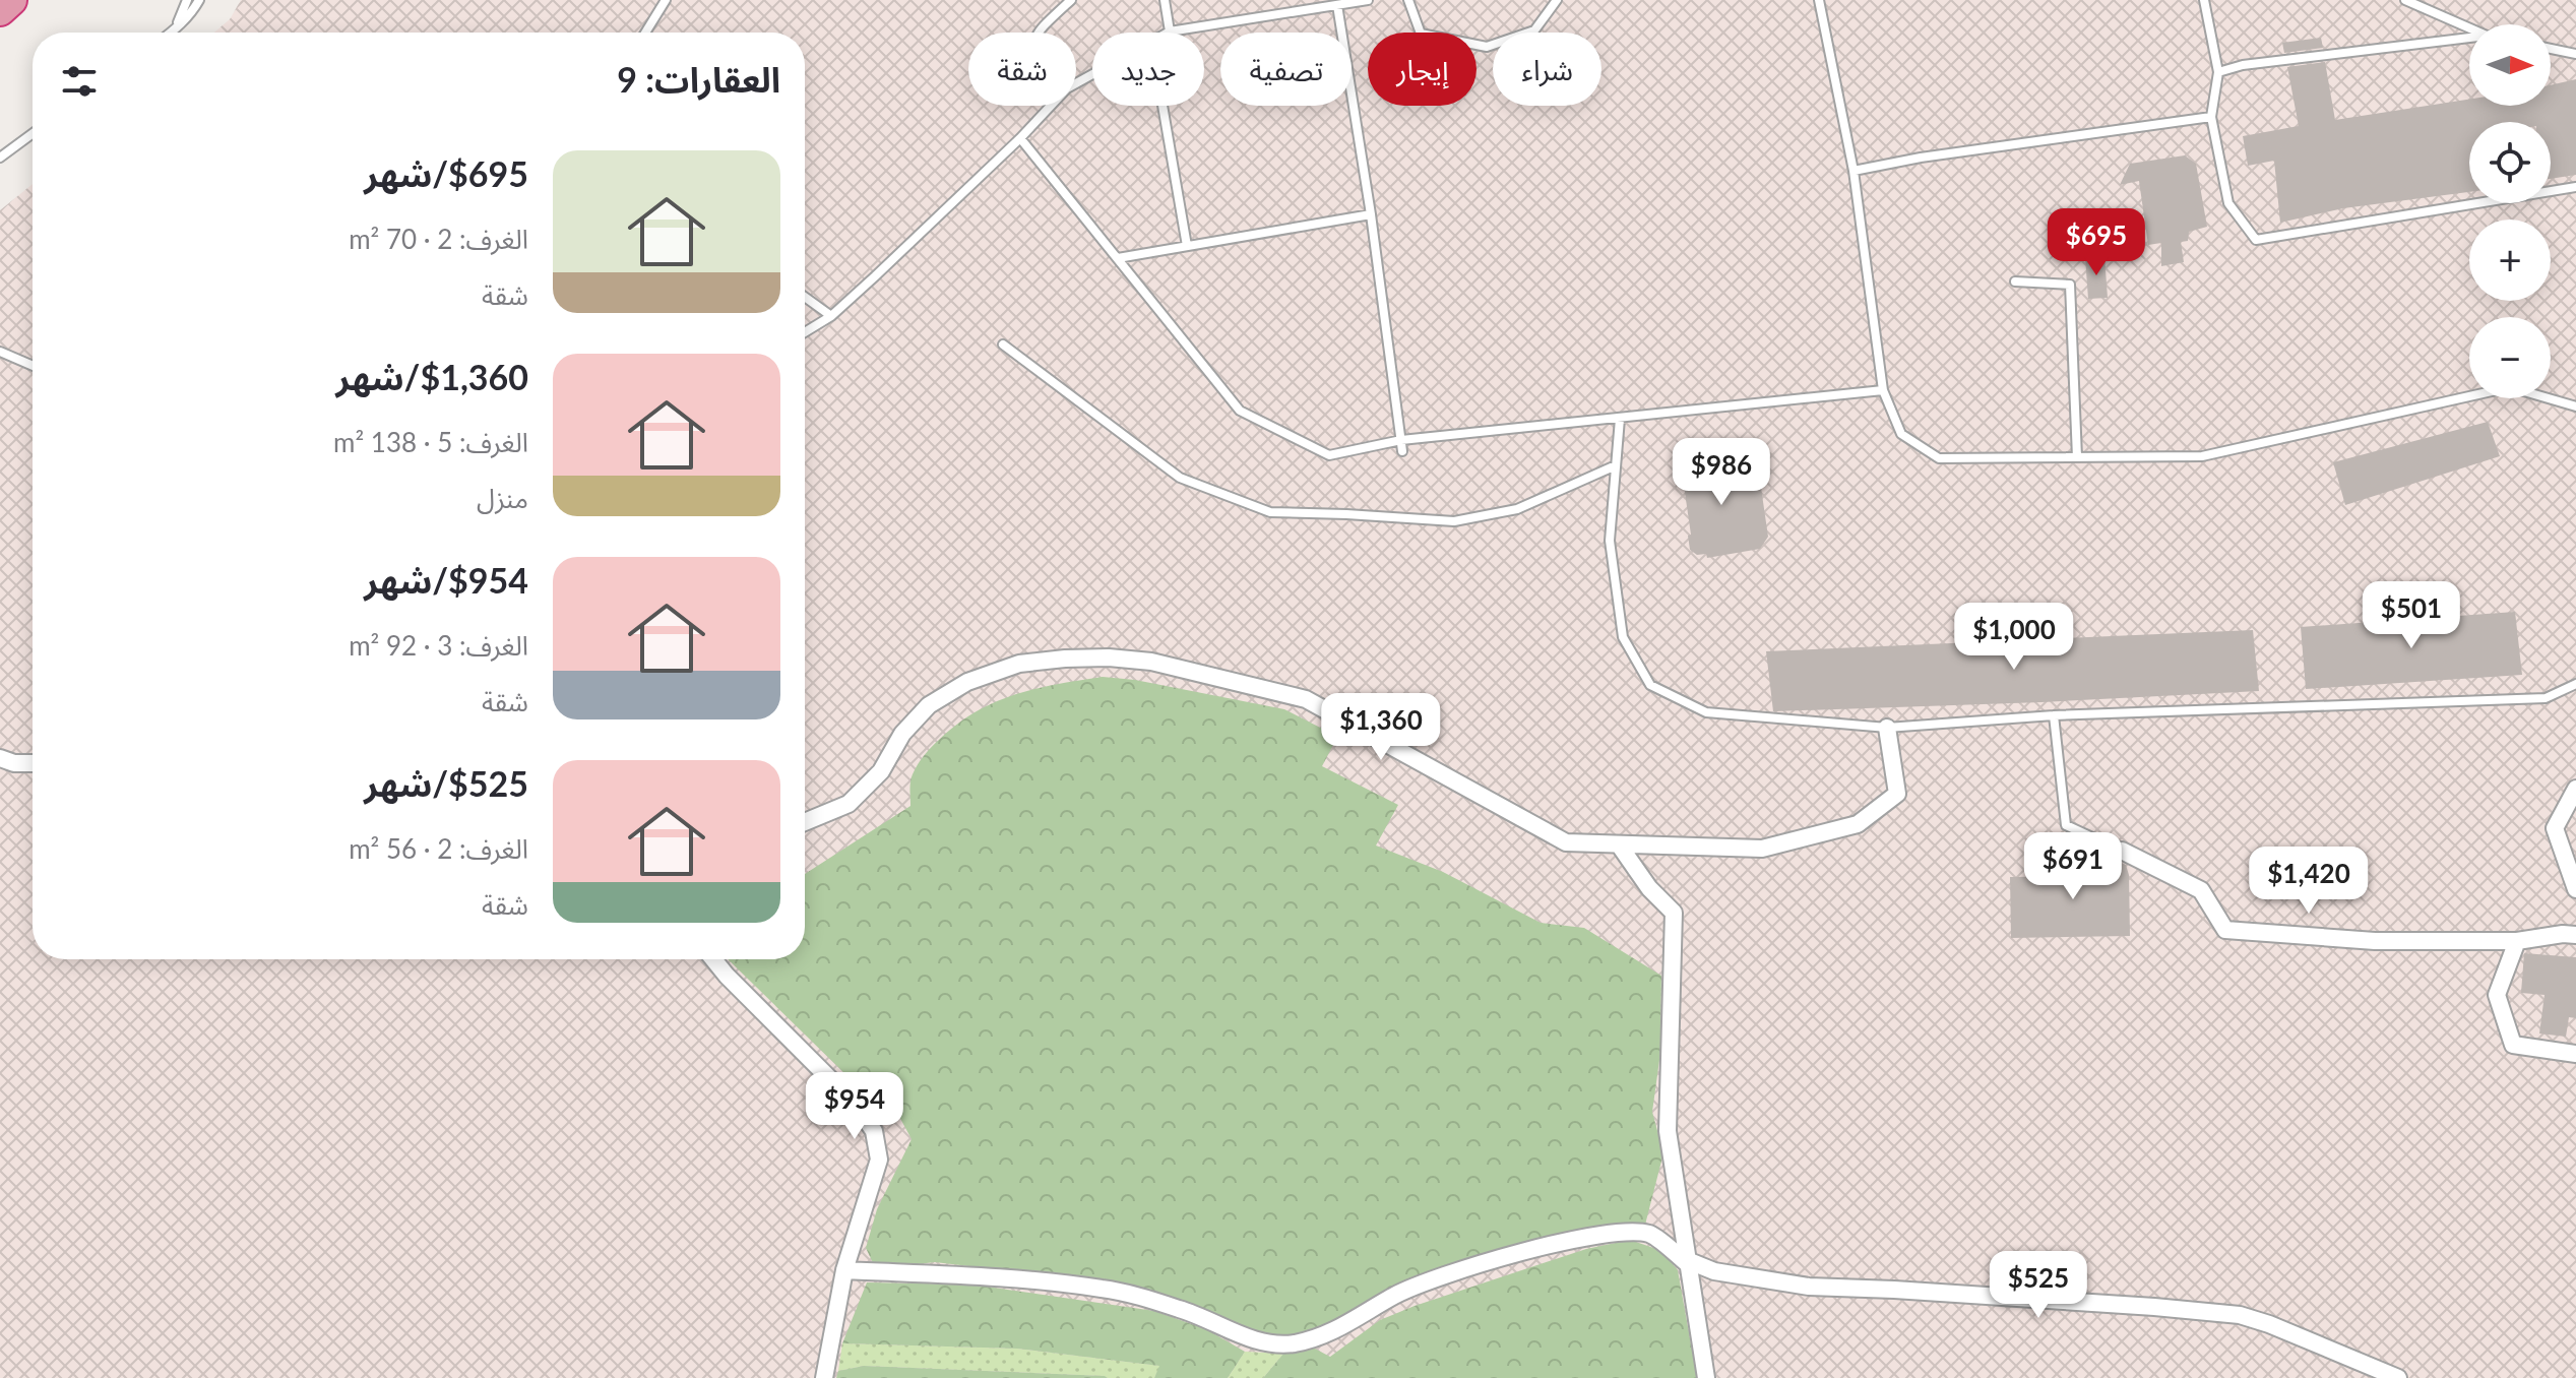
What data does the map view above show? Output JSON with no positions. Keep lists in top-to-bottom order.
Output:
{
  "north": "right",
  "page": {
    "map_buttons": ["+", "−"],
    "chip": [
      "شراء",
      "إيجار",
      "تصفية",
      "جديد",
      "شقة"
    ],
    "heading": "العقارات: 9",
    "list": [
      {
        "name": "$695/شهر",
        "note": "الغرف: 2 · 70 m² · شقة"
      },
      {
        "name": "$1,360/شهر",
        "note": "الغرف: 5 · 138 m² · منزل"
      },
      {
        "name": "$954/شهر",
        "note": "الغرف: 3 · 92 m² · شقة"
      },
      {
        "name": "$525/شهر",
        "note": "الغرف: 2 · 56 m² · شقة"
      }
    ],
    "price": [
      "$695",
      "$986",
      "$501",
      "$1,000",
      "$1,360",
      "$691",
      "$1,420",
      "$954",
      "$525"
    ]
  }
}
